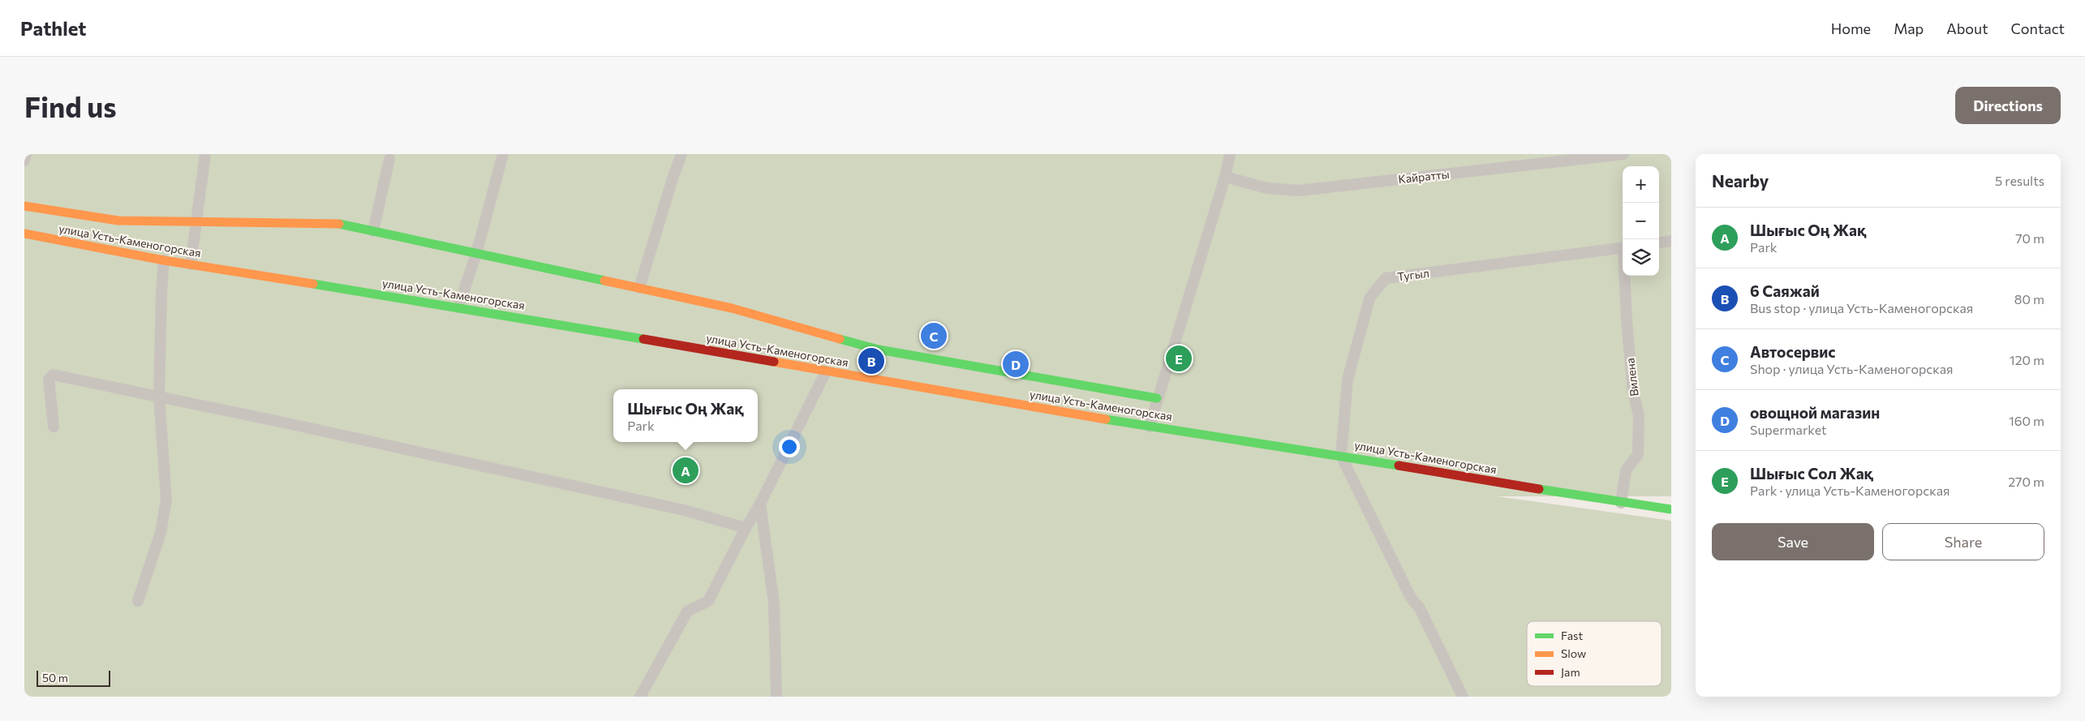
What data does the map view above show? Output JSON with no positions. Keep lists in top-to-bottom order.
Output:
{
  "streets": {
    "street": [
      "Кайратты",
      "улица Усть-Каменогорская",
      "Тугыл",
      "Вилена"
    ]
  },
  "crossings": [
    ["улица Усть-Каменогорская", "Тугыл"],
    ["улица Усть-Каменогорская", "Вилена"]
  ],
  "legend": ["Fast", "Slow", "Jam"],
  "scale_bar": "50 m",
  "page": {
    "header": "Pathlet",
    "nav": [
      "Home",
      "Map",
      "About",
      "Contact"
    ],
    "buttons": [
      "Directions",
      ["Save", "Share"]
    ],
    "title": "Find us",
    "heading": ["Nearby", "5 results"],
    "map_buttons": ["+", "−"],
    "list": [
      {
        "mark": "A",
        "name": "Шығыс Оң Жақ",
        "note": "Park",
        "value": "70 m"
      },
      {
        "mark": "B",
        "name": "6 Саяжай",
        "note": "Bus stop · улица Усть-Каменогорская",
        "value": "80 m"
      },
      {
        "mark": "C",
        "name": "Автосервис",
        "note": "Shop · улица Усть-Каменогорская",
        "value": "120 m"
      },
      {
        "mark": "D",
        "name": "овощной магазин",
        "note": "Supermarket",
        "value": "160 m"
      },
      {
        "mark": "E",
        "name": "Шығыс Сол Жақ",
        "note": "Park · улица Усть-Каменогорская",
        "value": "270 m"
      }
    ],
    "pins": [
      "C",
      "E",
      "B",
      "D",
      "A"
    ],
    "popup": ["Шығыс Оң Жақ", "Park"],
    "scale": "50 m"
  }
}
